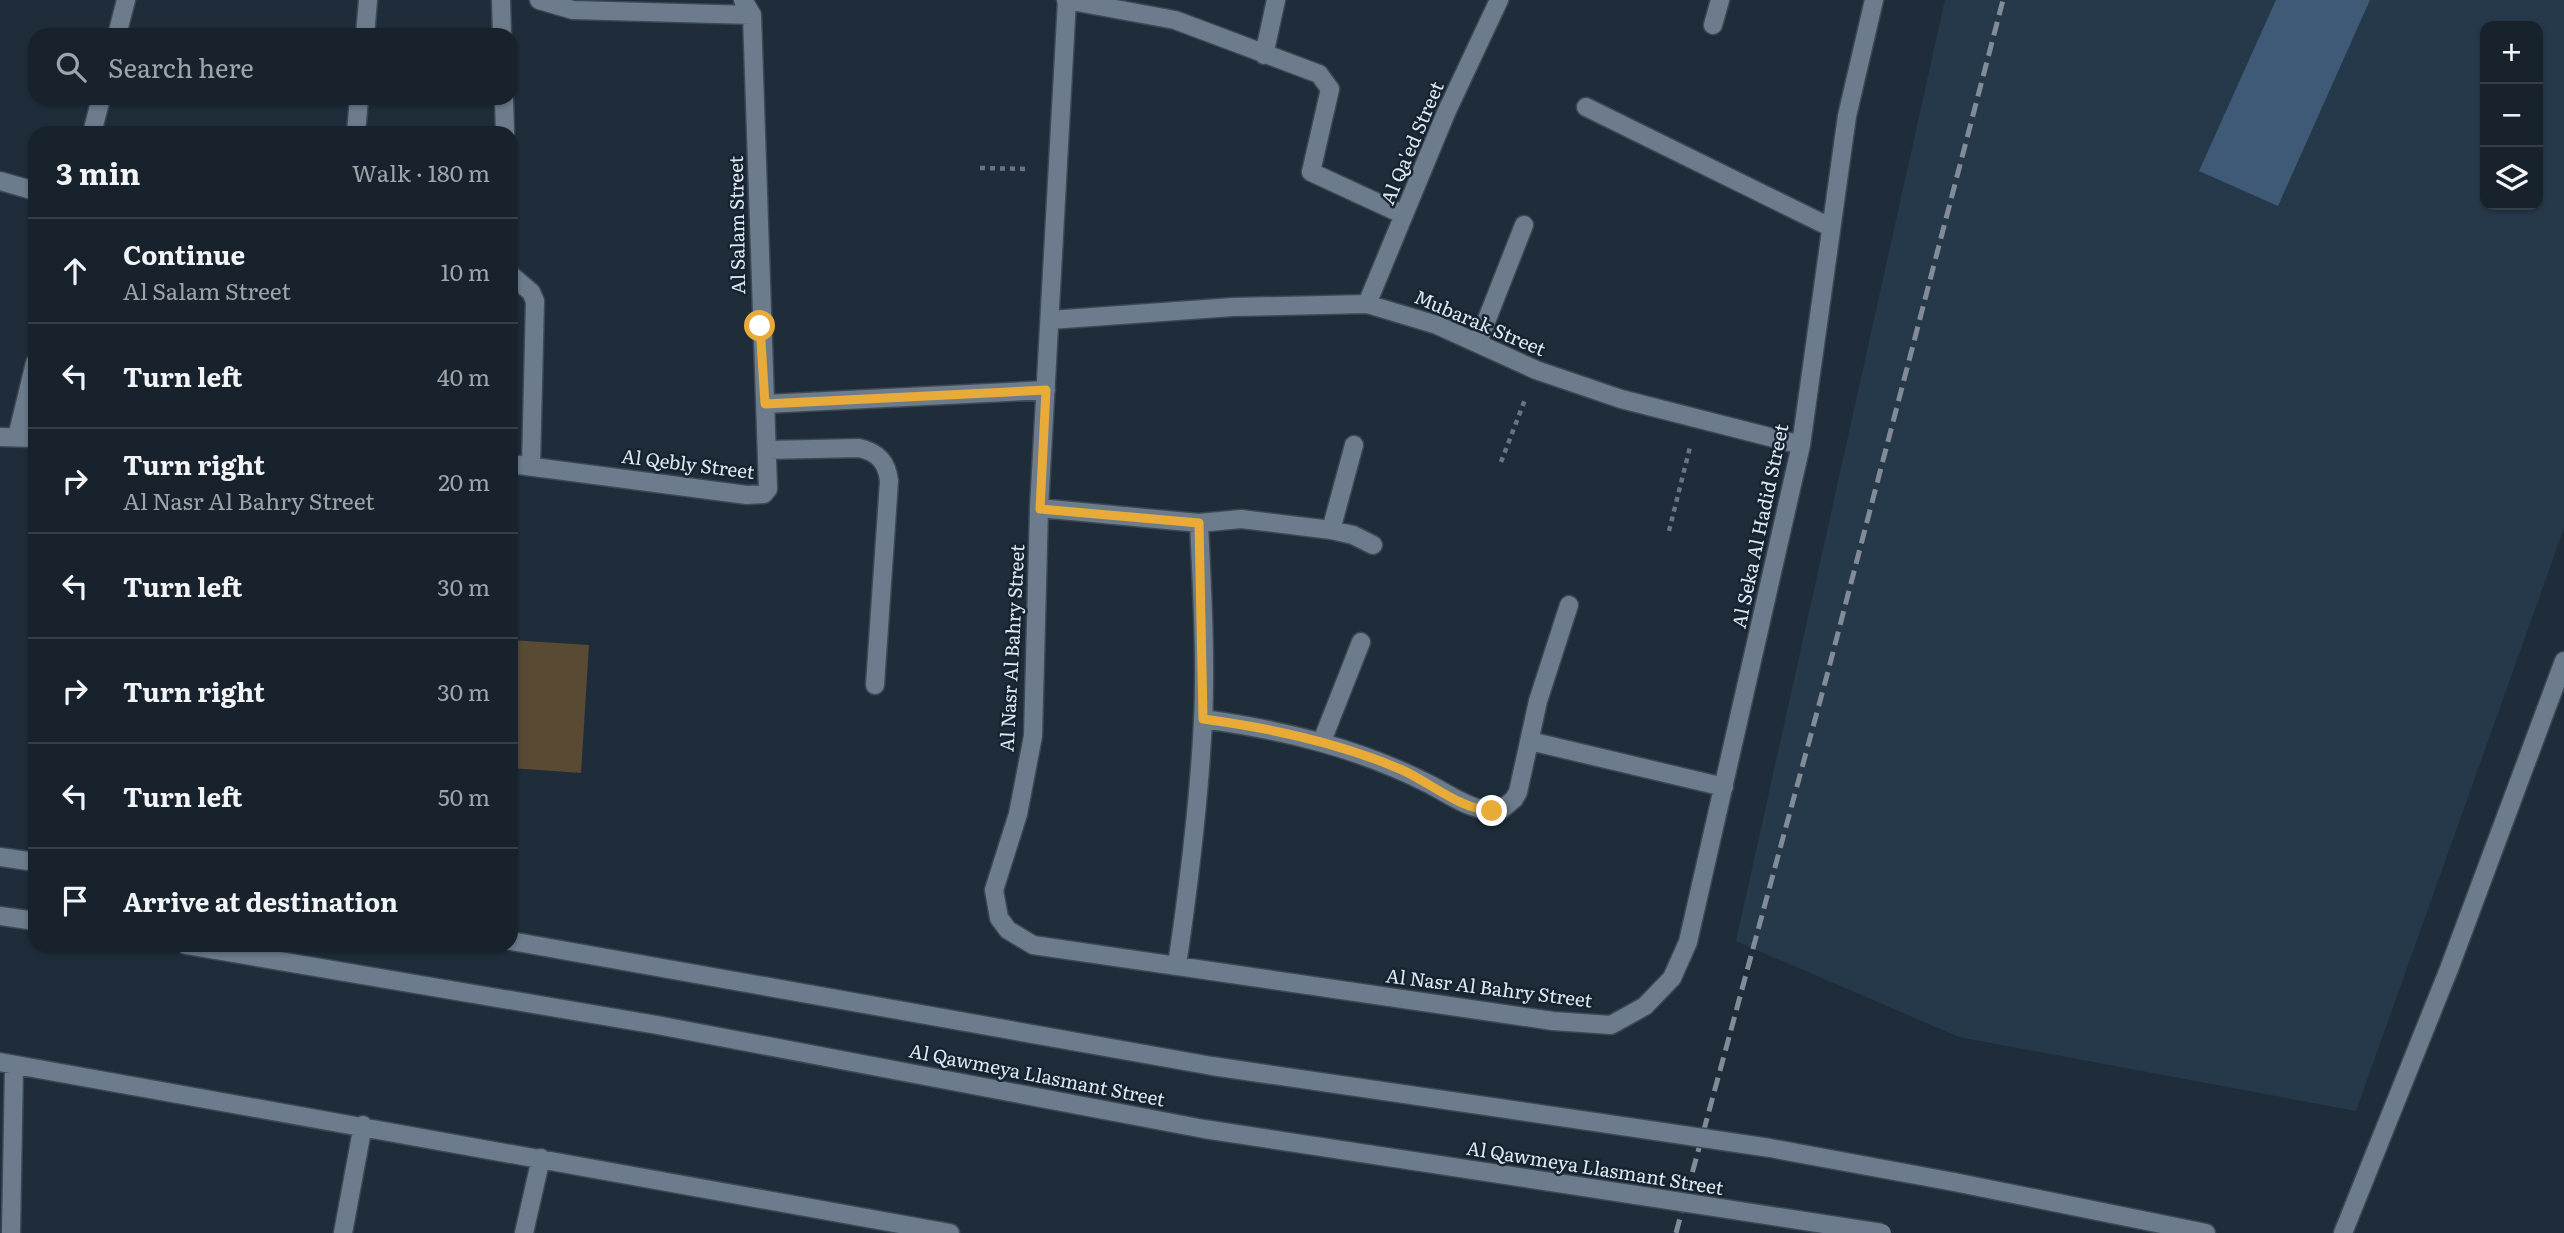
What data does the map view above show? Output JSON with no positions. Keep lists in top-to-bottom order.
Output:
{
  "streets": {
    "street": [
      "Al Qa'ed Street",
      "Al Salam Street",
      "Mubarak Street",
      "Al Qebly Street",
      "Al Seka Al Hadid Street",
      "Al Nasr Al Bahry Street",
      "Al Qawmeya Llasmant Street"
    ]
  },
  "crossings": [
    ["Al Qa'ed Street", "Mubarak Street"],
    ["Al Salam Street", "Al Qebly Street"],
    ["Mubarak Street", "Al Seka Al Hadid Street"],
    ["Mubarak Street", "Al Nasr Al Bahry Street"],
    ["Al Seka Al Hadid Street", "Al Nasr Al Bahry Street"]
  ],
  "page": {
    "map_buttons": ["+", "−"],
    "search": "Search here",
    "heading": ["3 min", "Walk · 180 m"],
    "list": [
      ["Continue", "Al Salam Street", "10 m"],
      ["Turn left", "40 m"],
      ["Turn right", "Al Nasr Al Bahry Street", "20 m"],
      ["Turn left", "30 m"],
      ["Turn right", "30 m"],
      ["Turn left", "50 m"],
      "Arrive at destination"
    ]
  }
}
